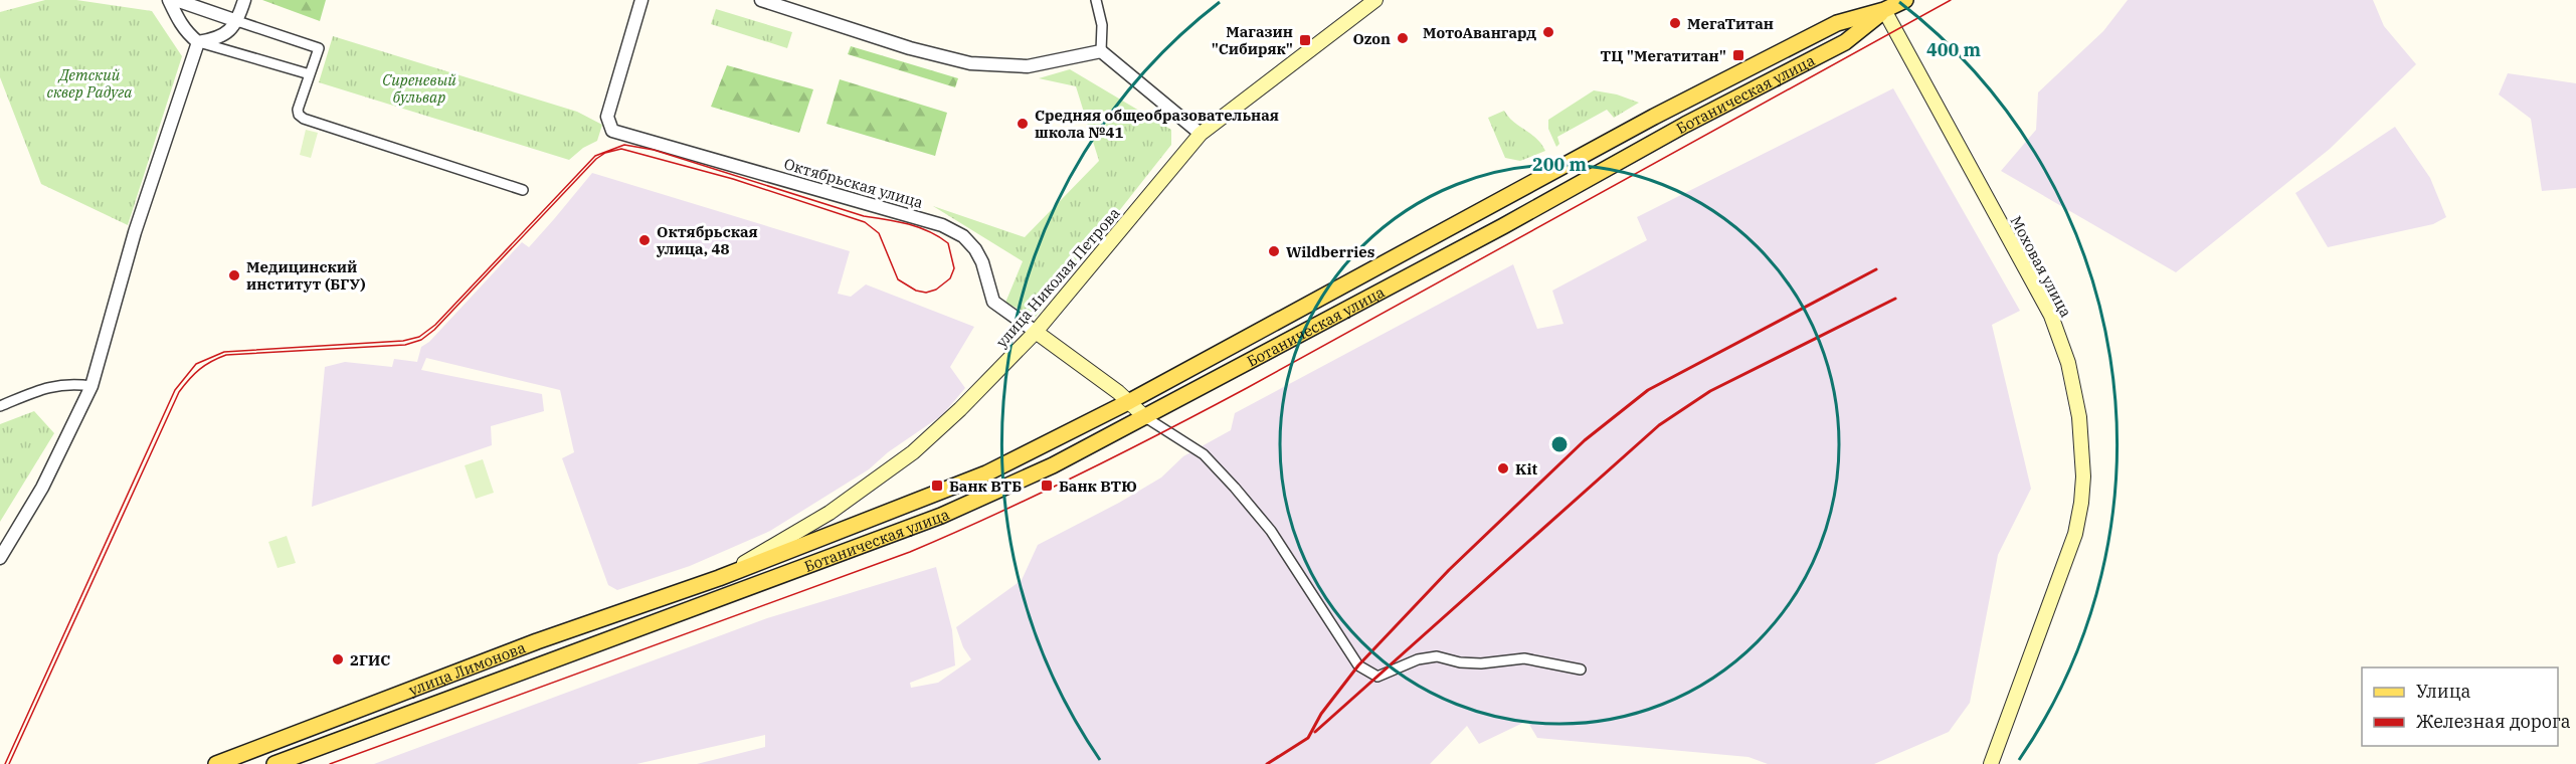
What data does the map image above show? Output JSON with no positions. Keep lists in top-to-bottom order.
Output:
{
  "streets": {
    "main road": [
      "Ботаническая улица",
      "Моховая улица",
      "улица Николая Петрова",
      "улица Лимонова"
    ],
    "street": ["Октябрьская улица"]
  },
  "crossings": [
    ["Ботаническая улица", "Моховая улица"],
    ["Ботаническая улица", "улица Николая Петрова"],
    ["Ботаническая улица", "улица Лимонова"],
    ["Октябрьская улица", "улица Николая Петрова"],
    ["улица Николая Петрова", "улица Лимонова"]
  ],
  "parks": ["Детский сквер Радуга", "Сиреневый бульвар"],
  "places": {
    "other": [
      "МегаТитан",
      "МотоАвангард",
      "Ozon",
      "Средняя общеобразовательная школа №41",
      "Октябрьская улица, 48",
      "Wildberries",
      "Медицинский институт (БГУ)",
      "Kit",
      "2ГИС"
    ],
    "transit": [
      "Магазин \"Сибиряк\"",
      "ТЦ \"Мегатитан\"",
      "Банк ВТБ",
      "Банк ВТЮ"
    ]
  },
  "legend": ["Улица", "Железная дорога"],
  "rings": ["400 m", "200 m"]
}
